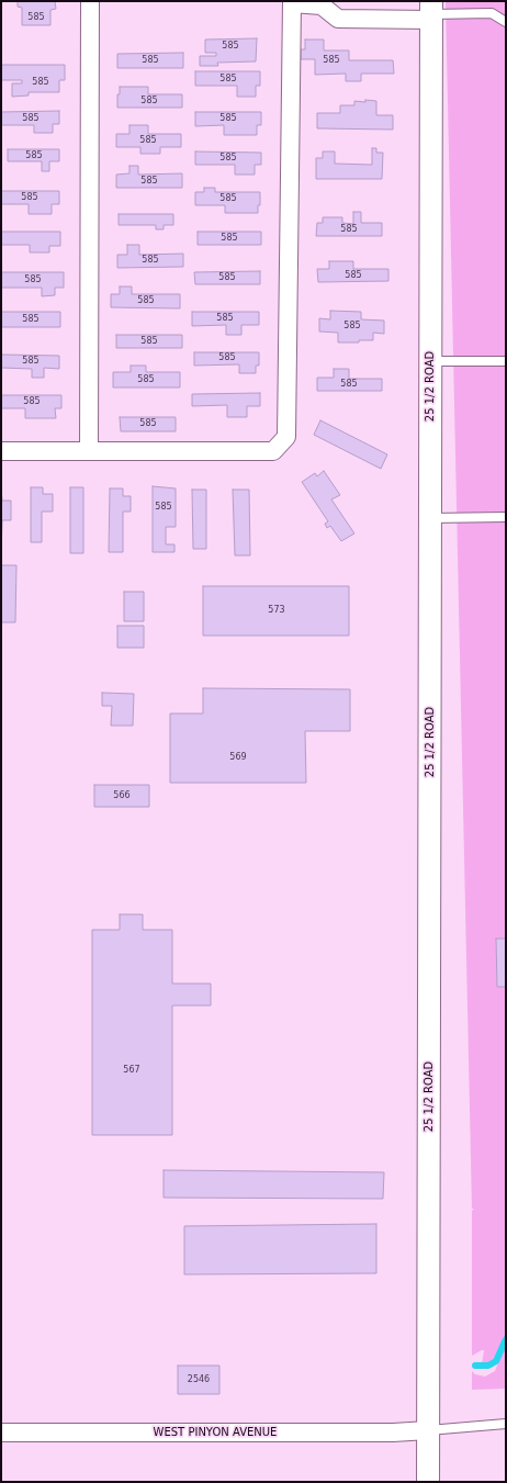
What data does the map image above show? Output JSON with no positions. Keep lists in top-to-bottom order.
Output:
{
  "streets": {
    "street": ["25 1/2 ROAD", "WEST PINYON AVENUE"]
  },
  "crossings": [
    ["25 1/2 ROAD", "WEST PINYON AVENUE"]
  ],
  "house_numbers": [
    "585",
    "585",
    "585",
    "585",
    "585",
    "585",
    "585",
    "585",
    "585",
    "585",
    "585",
    "585",
    "585",
    "585",
    "585",
    "585",
    "585",
    "585",
    "585",
    "585",
    "585",
    "585",
    "585",
    "585",
    "585",
    "585",
    "585",
    "585",
    "585",
    "585",
    "585",
    "585",
    "585",
    "573",
    "569",
    "566",
    "567",
    "2546"
  ]
}
